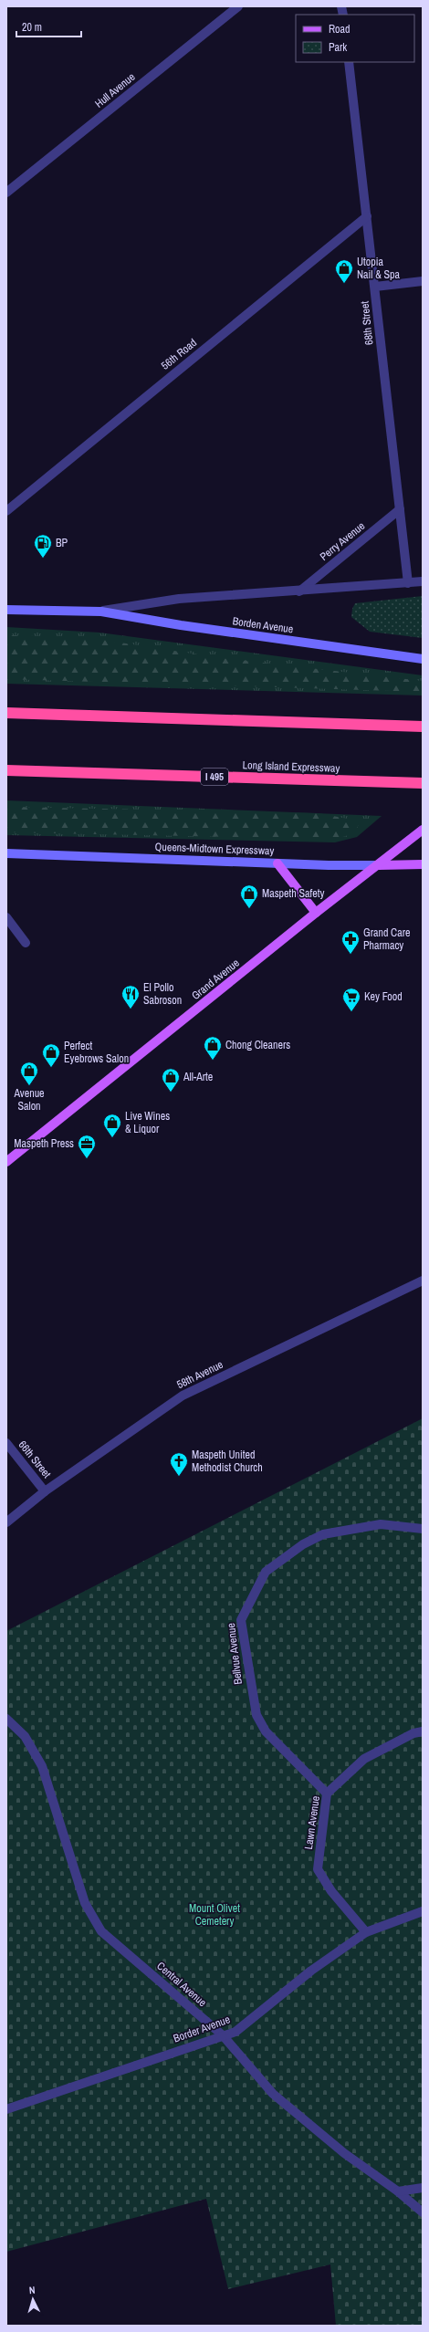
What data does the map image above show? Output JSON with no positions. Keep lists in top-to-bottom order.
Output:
{
  "streets": {
    "highway": ["Long Island Expressway", "I 495"],
    "main road": ["Borden Avenue", "Queens-Midtown Expressway", "Grand Avenue"],
    "street": [
      "Hull Avenue",
      "68th Street",
      "56th Road",
      "Perry Avenue",
      "58th Avenue",
      "66th Street",
      "Bellvue Avenue",
      "Lawn Avenue",
      "Central Avenue",
      "Border Avenue"
    ]
  },
  "crossings": [
    ["68th Street", "56th Road"],
    ["68th Street", "Perry Avenue"],
    ["68th Street", "Borden Avenue"],
    ["Perry Avenue", "Borden Avenue"],
    ["Queens-Midtown Expressway", "Grand Avenue"],
    ["58th Avenue", "66th Street"],
    ["Bellvue Avenue", "Lawn Avenue"],
    ["Lawn Avenue", "Border Avenue"],
    ["Central Avenue", "Border Avenue"]
  ],
  "parks": ["Mount Olivet Cemetery"],
  "places": {
    "shop": [
      "Utopia Nail & Spa",
      "Maspeth Safety",
      "Chong Cleaners",
      "Perfect Eyebrows Salon",
      "Avenue Salon",
      "All-Arte",
      "Live Wines & Liquor"
    ],
    "fuel station": ["BP"],
    "pharmacy": ["Grand Care Pharmacy"],
    "restaurant": ["El Pollo Sabroson"],
    "supermarket": ["Key Food"],
    "office": ["Maspeth Press"],
    "church": ["Maspeth United Methodist Church"]
  },
  "legend": ["Road", "Park"],
  "scale_bar": "20 m",
  "north": "top"
}
